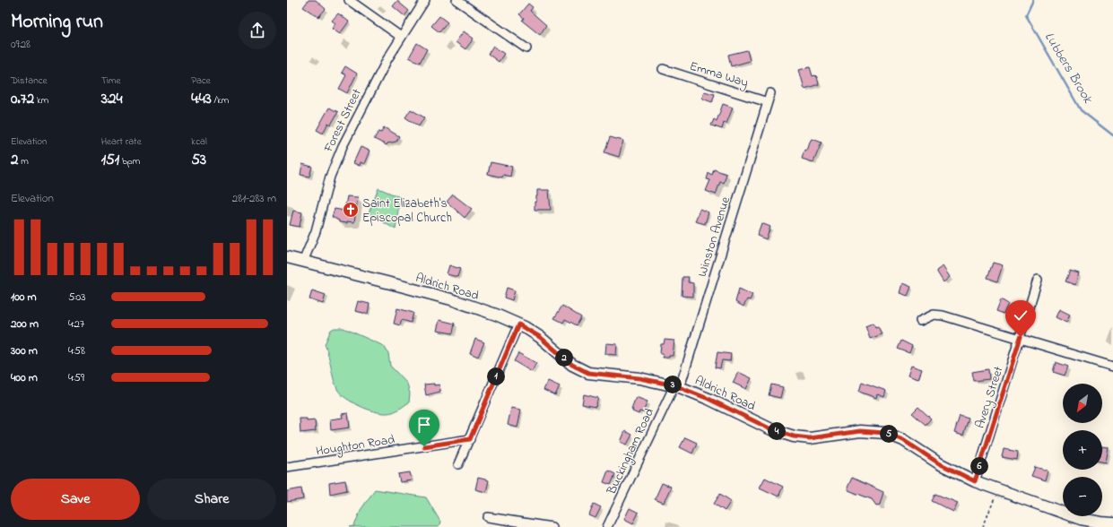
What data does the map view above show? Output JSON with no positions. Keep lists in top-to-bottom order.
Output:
{
  "streets": {
    "street": [
      "Emma Way",
      "Forest Street",
      "Winston Avenue",
      "Aldrich Road",
      "Avery Street",
      "Houghton Road",
      "Buckingham Road"
    ]
  },
  "crossings": [
    ["Emma Way", "Winston Avenue"],
    ["Forest Street", "Aldrich Road"],
    ["Winston Avenue", "Aldrich Road"],
    ["Winston Avenue", "Buckingham Road"],
    ["Aldrich Road", "Avery Street"],
    ["Aldrich Road", "Buckingham Road"]
  ],
  "water": ["Lubbers Brook"],
  "places": {
    "church": ["Saint Elizabeth's Episcopal Church"]
  },
  "north": "bottom left",
  "page": {
    "heading": ["Morning run", "09:28"],
    "stats": [
      ["Distance", "0.72 km"],
      ["Time", "3:24"],
      ["Pace", "4:43 /km"],
      ["Elevation", "2 m"],
      ["Heart rate", "151 bpm"],
      ["kcal", "53"]
    ],
    "chart": ["Elevation", "281–283 m"],
    "list": [
      {
        "name": "100 m",
        "note": "5:03"
      },
      {
        "name": "200 m",
        "note": "4:27"
      },
      {
        "name": "300 m",
        "note": "4:58"
      },
      {
        "name": "400 m",
        "note": "4:59"
      }
    ],
    "pins": [
      "2",
      "1",
      "3",
      "4",
      "5",
      "6"
    ],
    "map_buttons": ["+", "−"],
    "buttons": ["Save", "Share"]
  }
}
